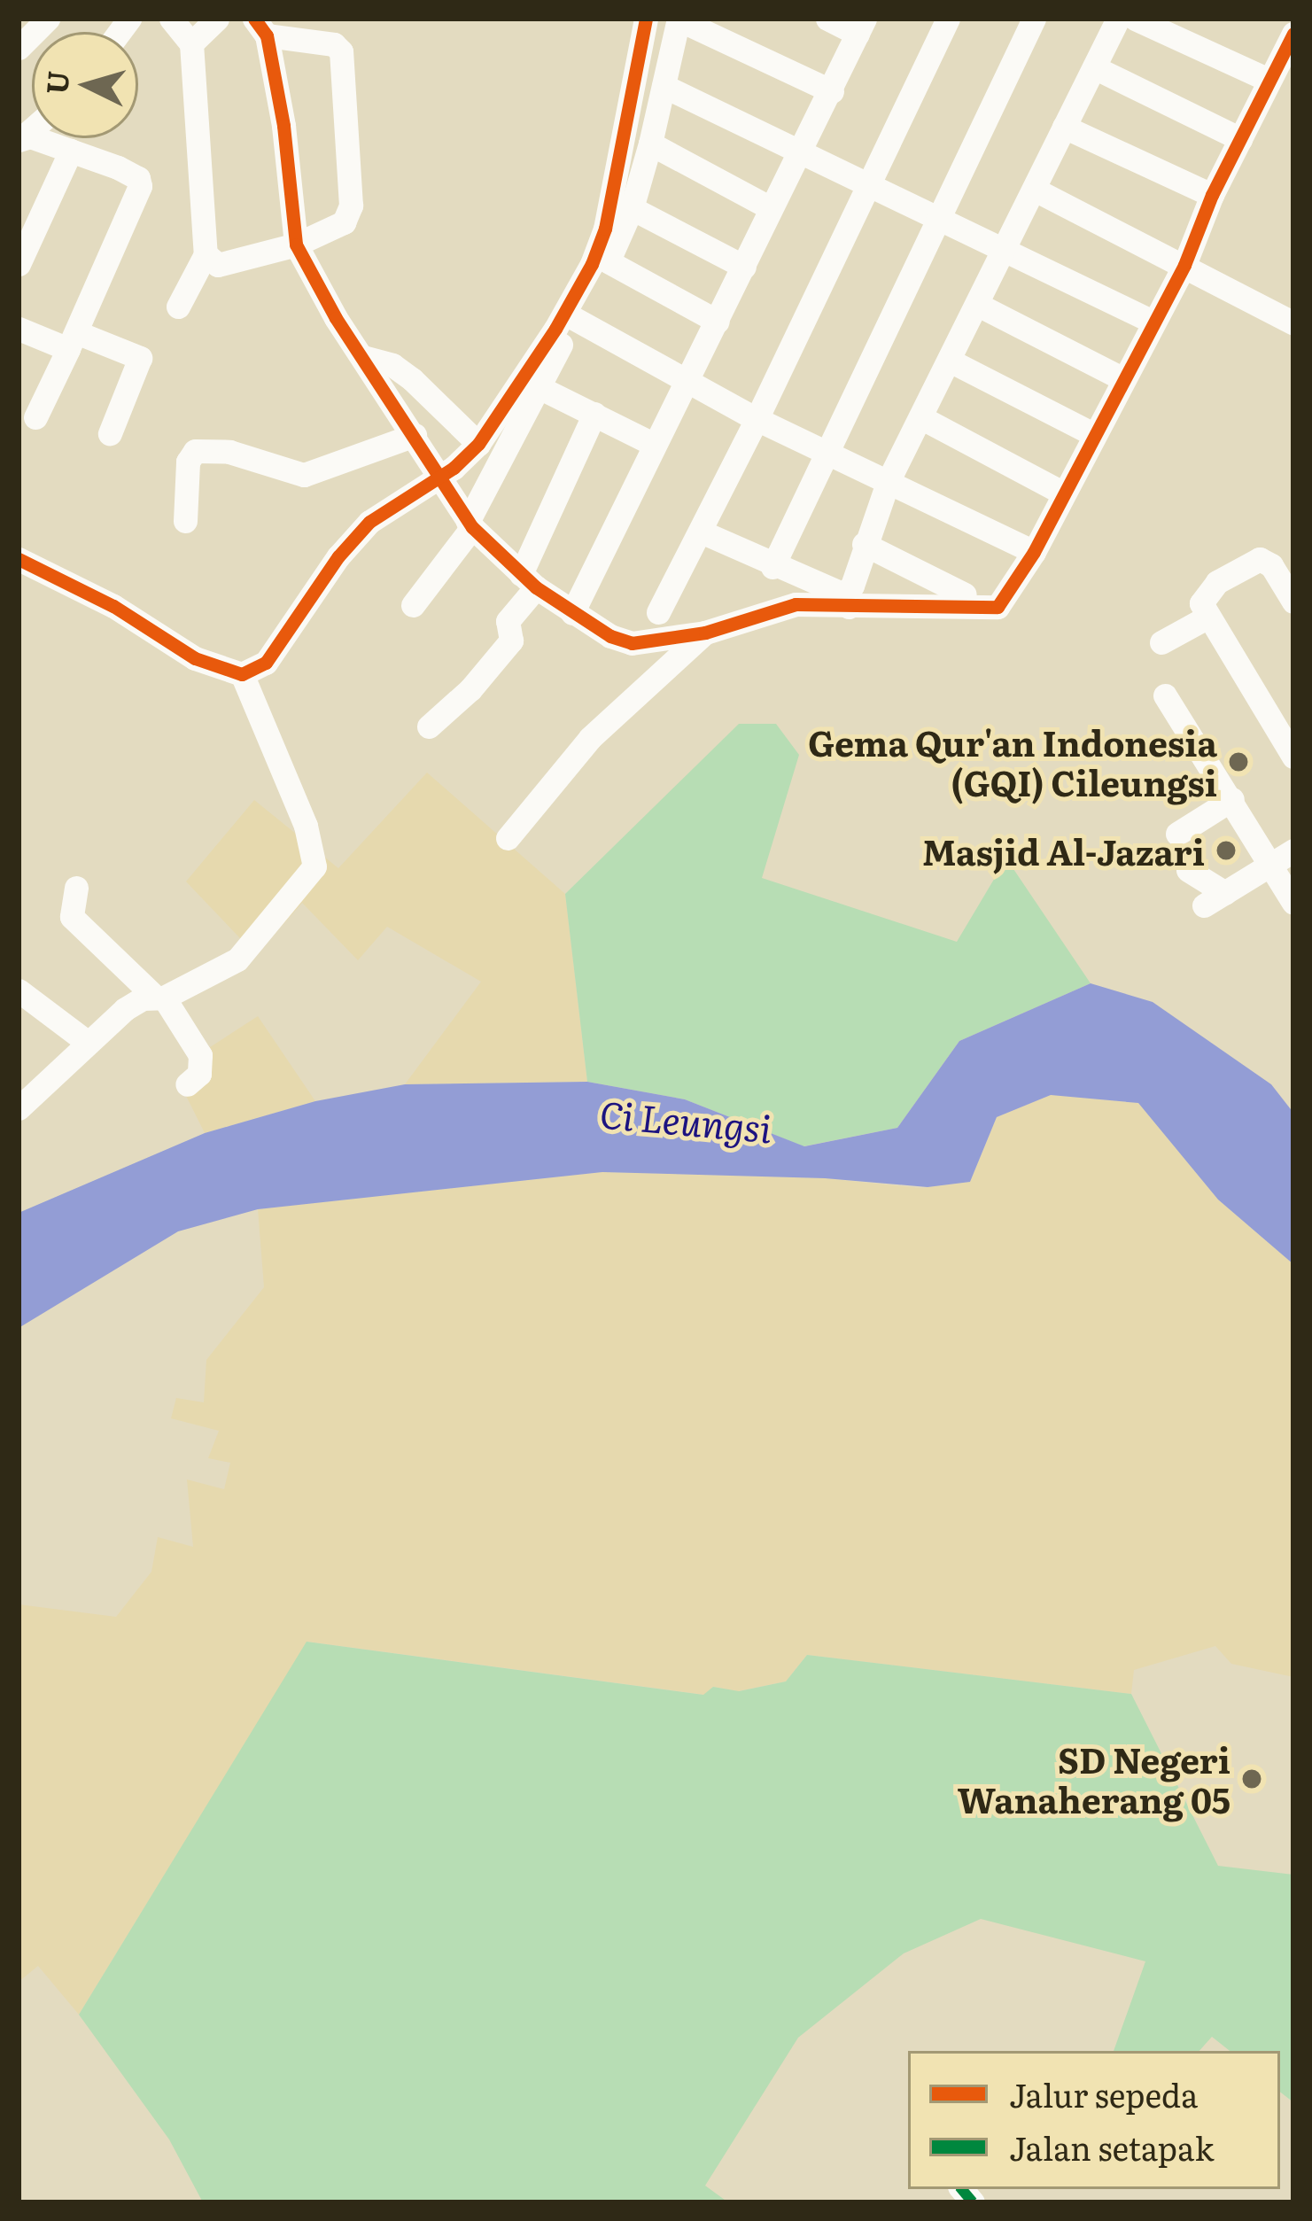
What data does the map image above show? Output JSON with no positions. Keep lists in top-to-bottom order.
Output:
{
  "water": ["Ci Leungsi"],
  "places": ["Gema Qur'an Indonesia (GQI) Cileungsi", "Masjid Al-Jazari", "SD Negeri Wanaherang 05"],
  "legend": ["Jalur sepeda", "Jalan setapak"],
  "north": "left"
}
